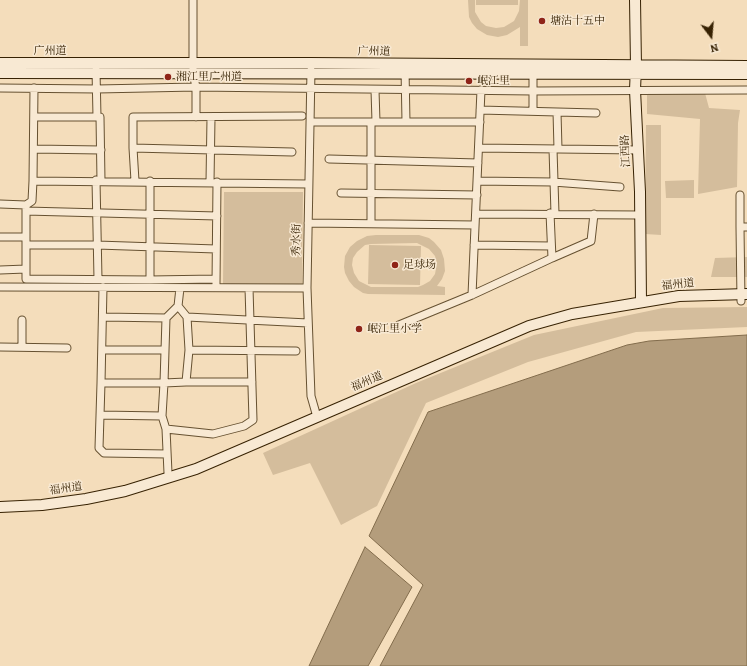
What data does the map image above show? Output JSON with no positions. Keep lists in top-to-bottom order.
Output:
{
  "streets": {
    "street": [
      "广州道",
      "江西路",
      "秀水街",
      "福州道"
    ]
  },
  "crossings": [
    ["广州道", "江西路"],
    ["广州道", "秀水街"],
    ["江西路", "福州道"],
    ["秀水街", "福州道"]
  ],
  "places": [
    "塘沽十五中",
    "湘江里广州道",
    "岷江里",
    "足球场",
    "岷江里小学"
  ],
  "north": "bottom"
}
